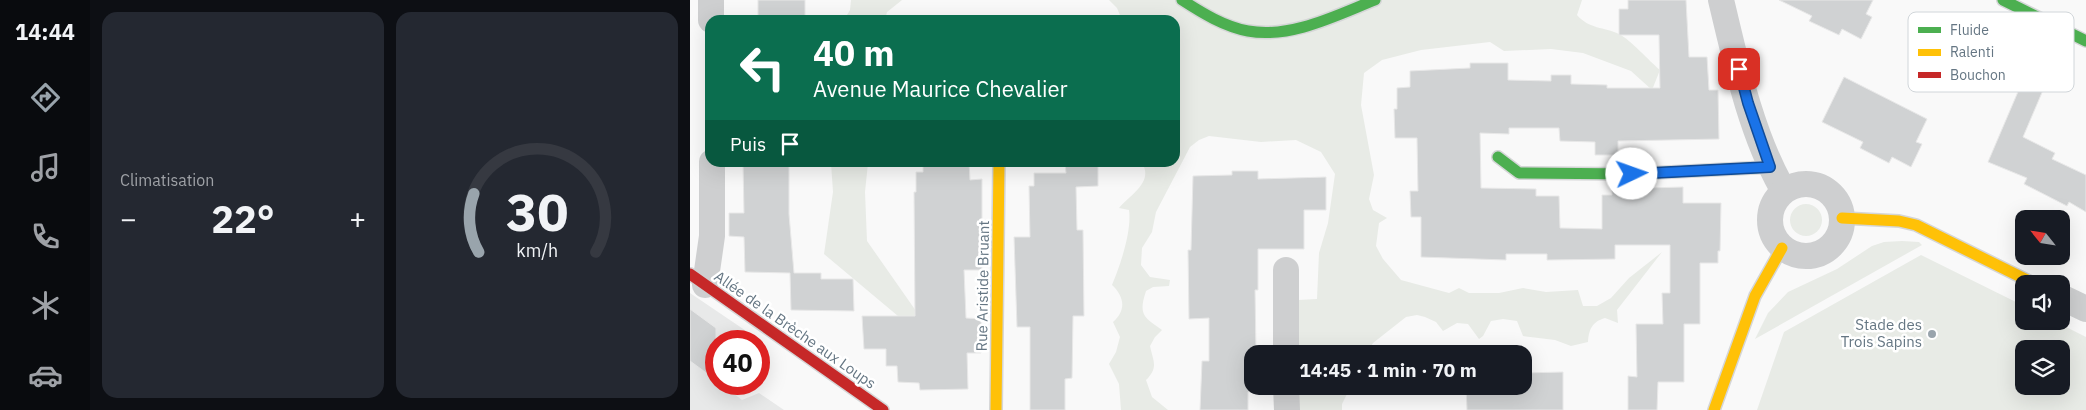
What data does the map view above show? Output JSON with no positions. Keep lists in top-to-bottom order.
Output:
{
  "streets": {
    "street": ["Rue Aristide Bruant", "Allée de la Brèche aux Loups"]
  },
  "places": ["Stade des Trois Sapins"],
  "legend": ["Fluide", "Ralenti", "Bouchon"],
  "north": "top left",
  "page": {
    "tabs": "14:44",
    "tile": "Climatisation",
    "turn": ["40 m", "Avenue Maurice Chevalier"],
    "then": "Puis",
    "heat": ["−", "22°", "+"],
    "limit": "40",
    "trip": "14:45 · 1 min · 70 m",
    "gauge": ["30", "km/h"]
  }
}
